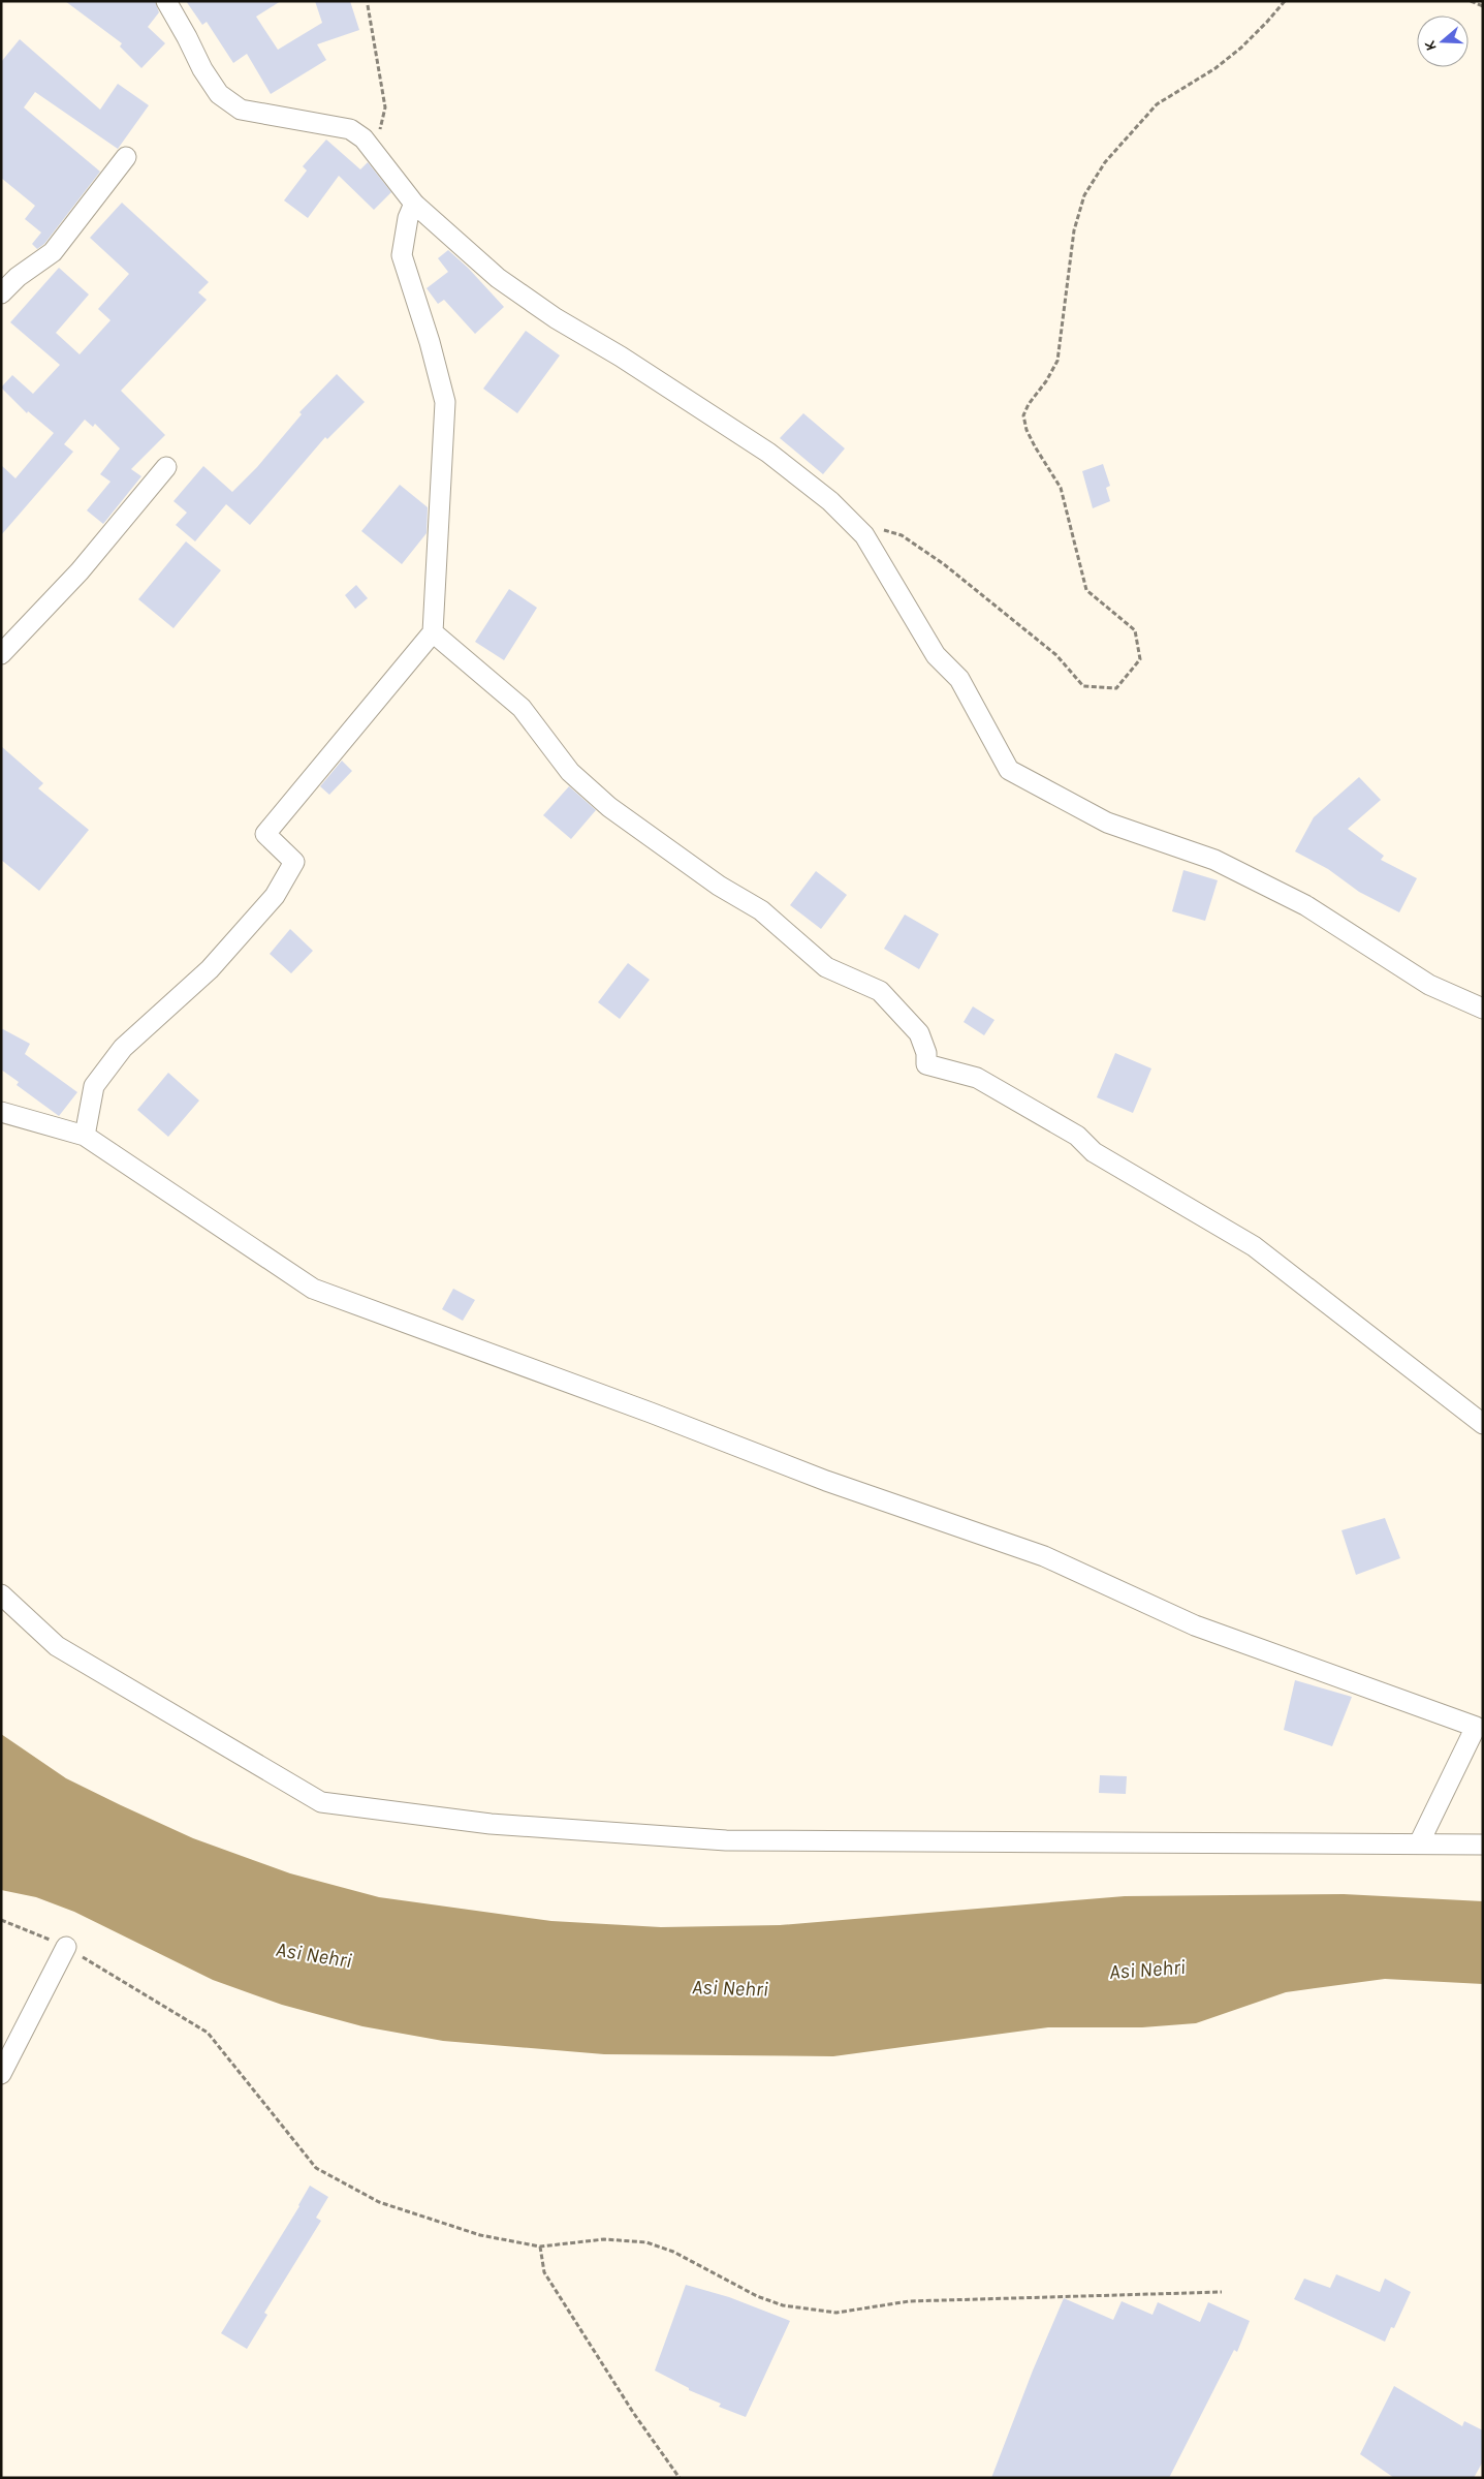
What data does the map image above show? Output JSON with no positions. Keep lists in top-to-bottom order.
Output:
{
  "water": ["Asi Nehri"],
  "north": "left"
}
